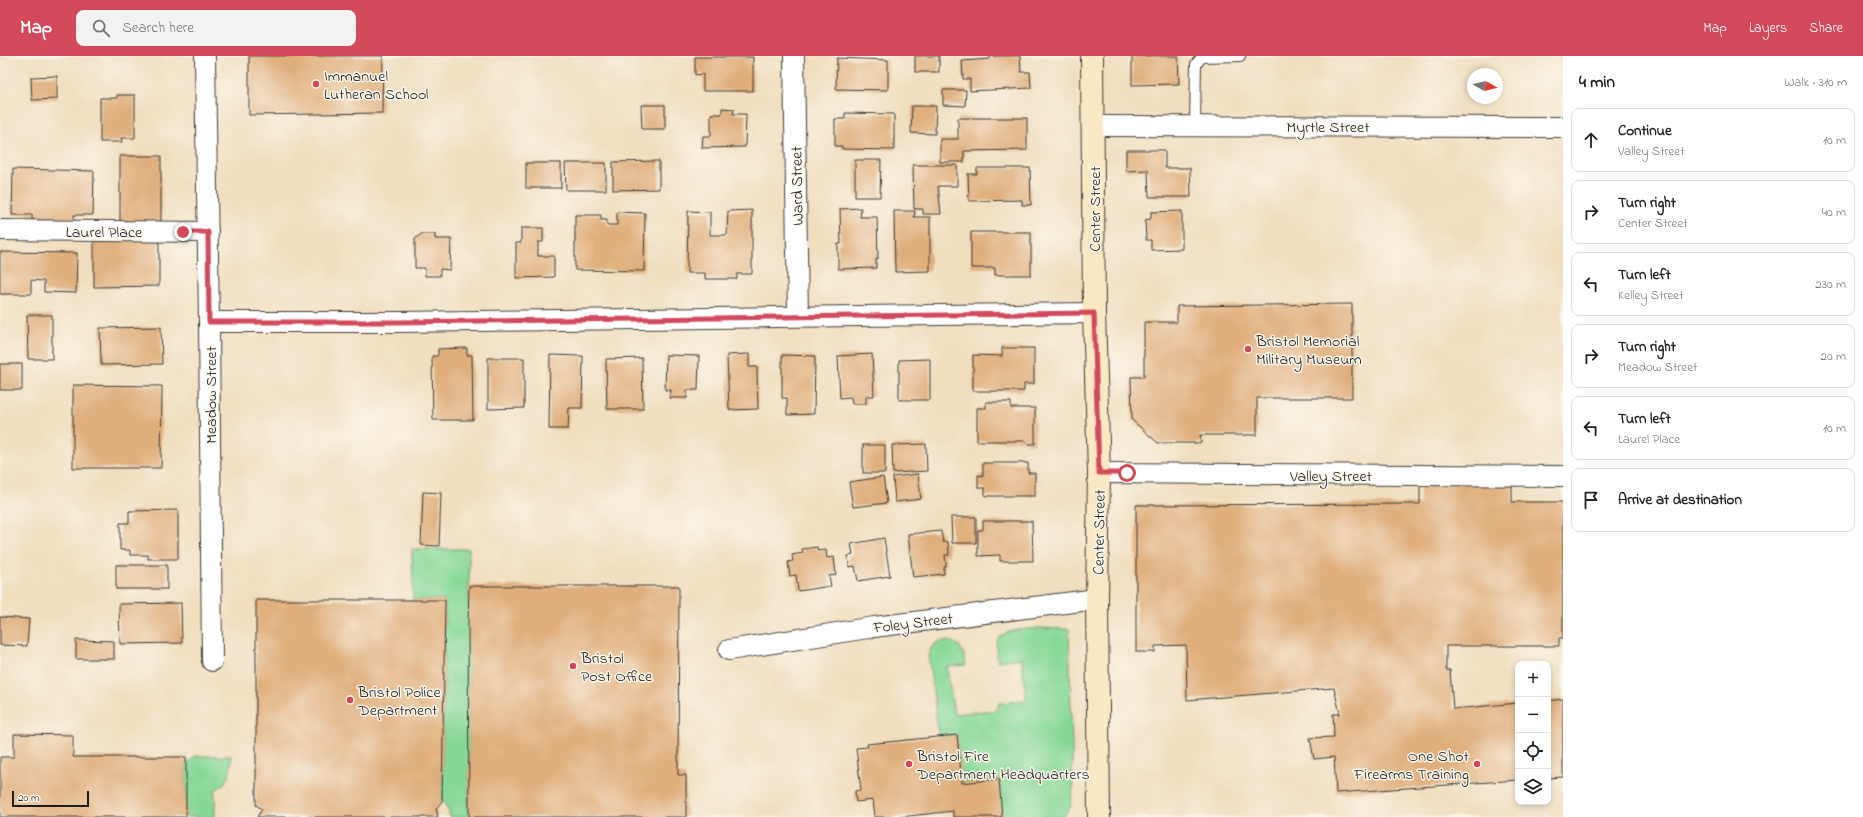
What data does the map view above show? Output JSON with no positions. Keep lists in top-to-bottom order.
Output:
{
  "streets": {
    "street": [
      "Myrtle Street",
      "Ward Street",
      "Center Street",
      "Laurel Place",
      "Meadow Street",
      "Valley Street",
      "Foley Street"
    ]
  },
  "crossings": [
    ["Myrtle Street", "Center Street"],
    ["Center Street", "Valley Street"],
    ["Center Street", "Foley Street"],
    ["Laurel Place", "Meadow Street"]
  ],
  "places": [
    "Immanuel Lutheran School",
    "Bristol Memorial Military Museum",
    "Bristol Post Office",
    "Bristol Police Department",
    "Bristol Fire Department Headquarters",
    "One Shot Firearms Training"
  ],
  "scale_bar": "20 m",
  "north": "right",
  "page": {
    "header": "Map",
    "search": "Search here",
    "nav": ["Map", "Layers", "Share"],
    "heading": ["4 min", "Walk · 310 m"],
    "list": [
      ["Continue", "Valley Street", "10 m"],
      ["Turn right", "Center Street", "40 m"],
      ["Turn left", "Kelley Street", "230 m"],
      ["Turn right", "Meadow Street", "20 m"],
      ["Turn left", "Laurel Place", "10 m"],
      "Arrive at destination"
    ],
    "map_buttons": ["+", "−"],
    "scale": "20 m"
  }
}
